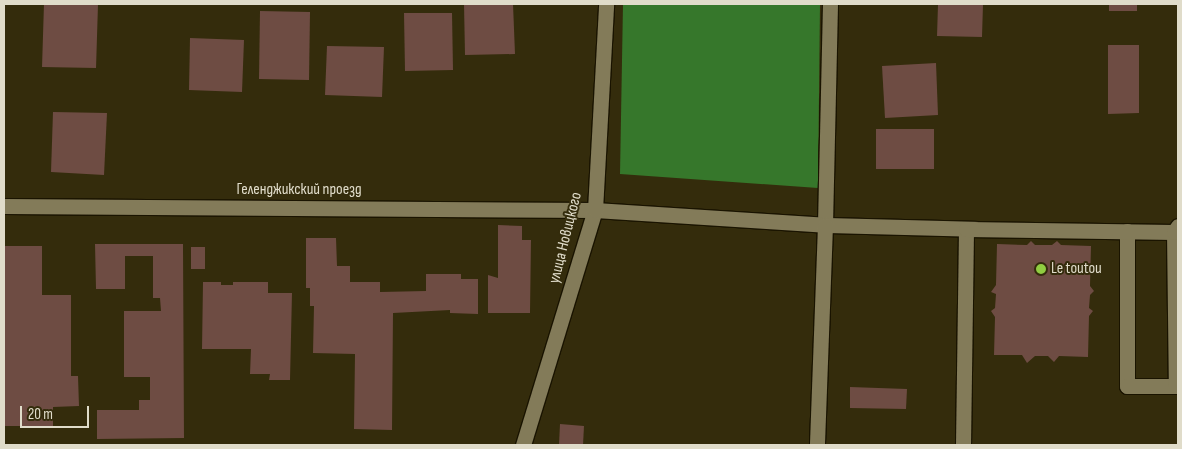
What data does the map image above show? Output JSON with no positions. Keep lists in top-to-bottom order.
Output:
{
  "streets": {
    "street": ["Геленджикский проезд", "улица Новицкого"]
  },
  "crossings": [
    ["Геленджикский проезд", "улица Новицкого"]
  ],
  "places": ["Le toutou"],
  "scale_bar": "20 m"
}
